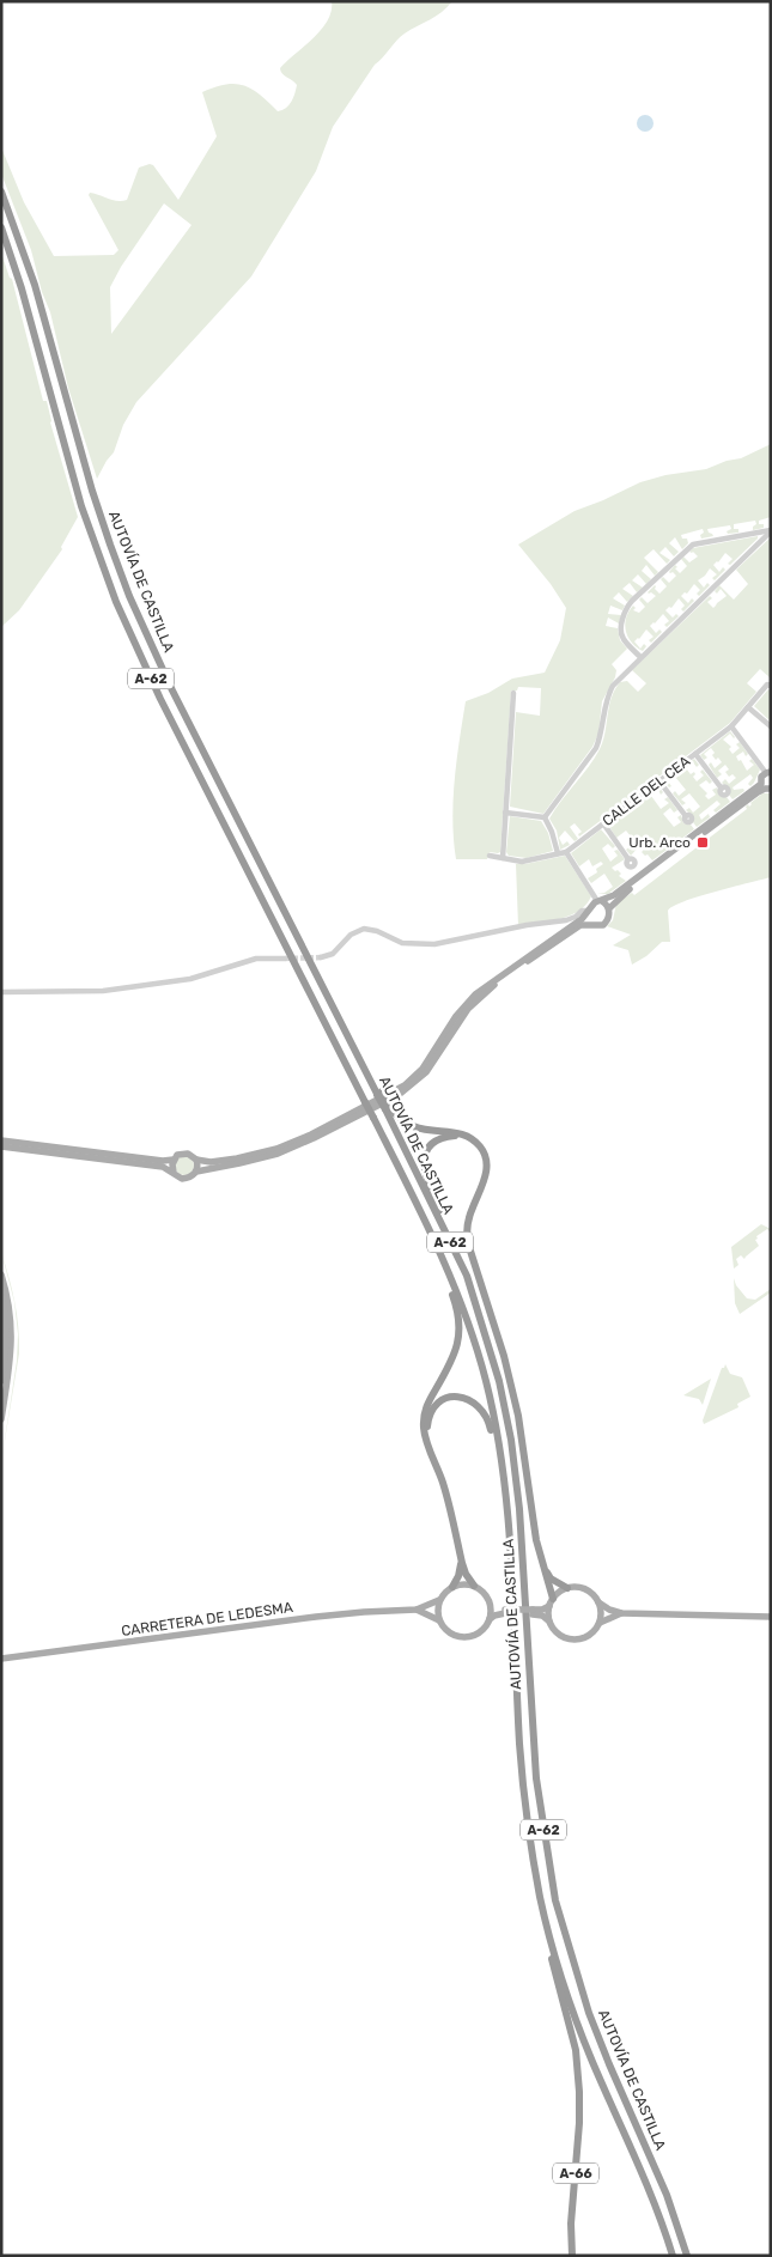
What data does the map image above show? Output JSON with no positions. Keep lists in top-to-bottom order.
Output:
{
  "streets": {
    "highway": ["AUTOVÍA DE CASTILLA", "A-62", "A-66"],
    "main road": ["CARRETERA DE LEDESMA"],
    "street": ["CALLE DEL CEA"]
  },
  "crossings": [
    ["AUTOVÍA DE CASTILLA", "A-66"]
  ],
  "places": {
    "transit": ["Urb. Arco"]
  }
}
